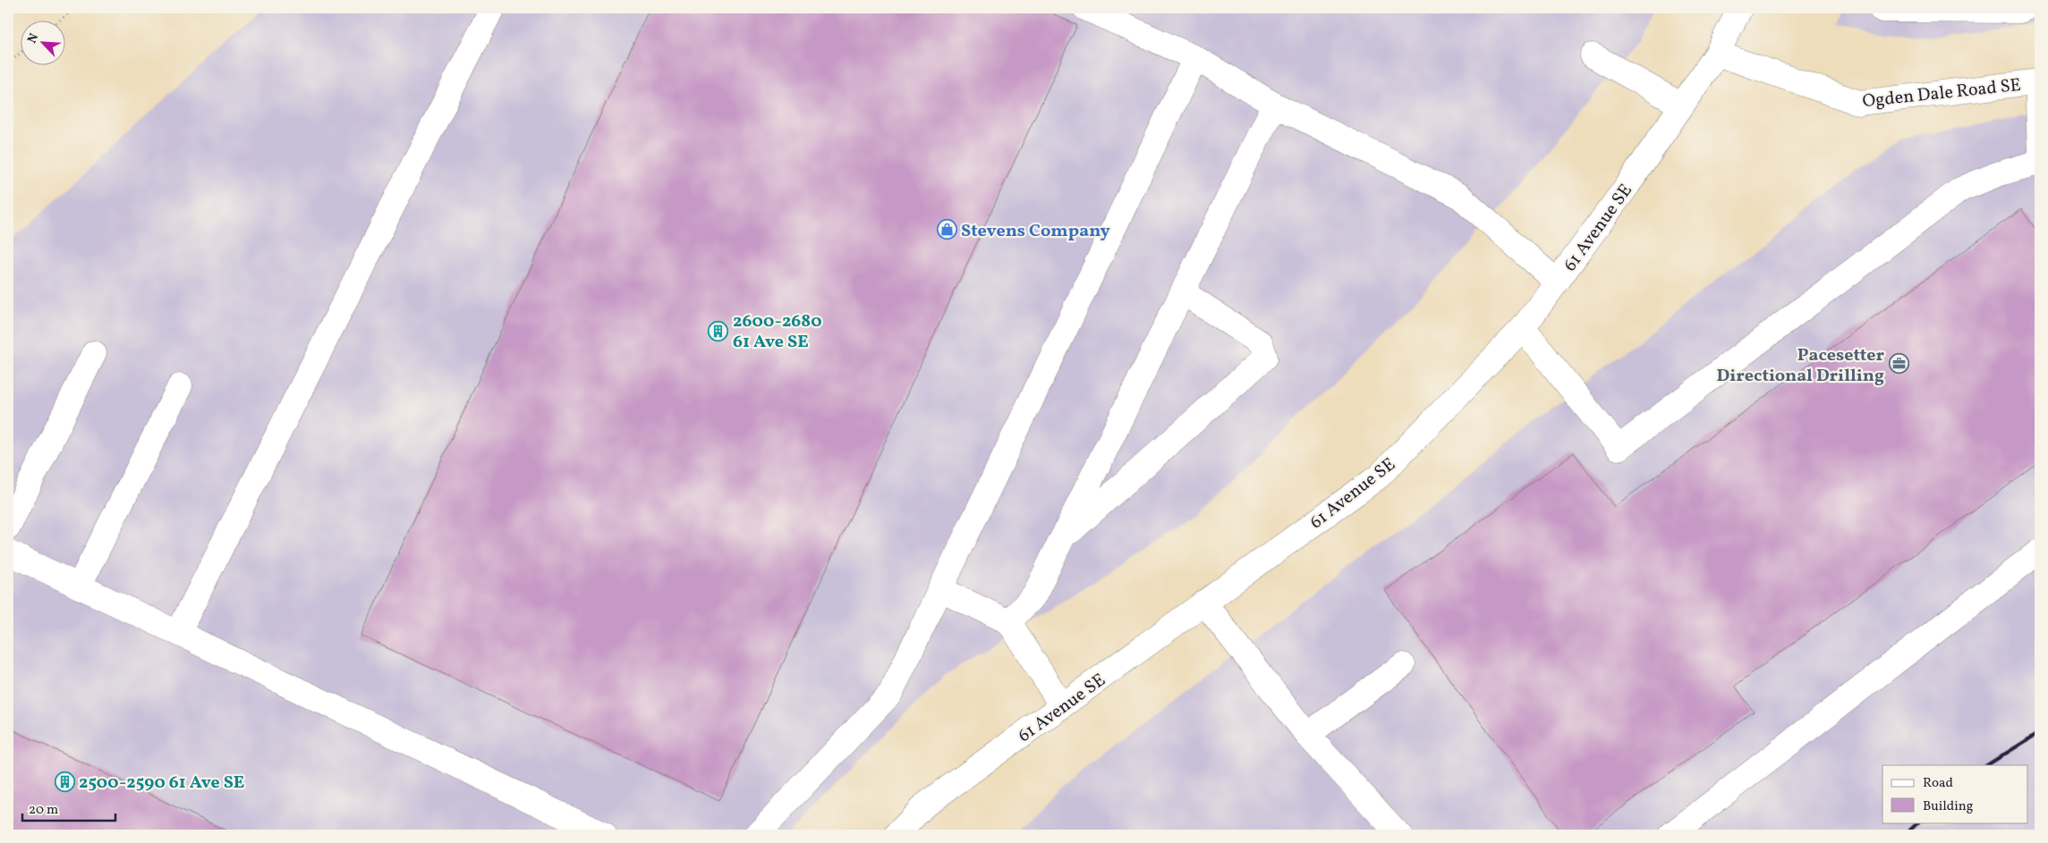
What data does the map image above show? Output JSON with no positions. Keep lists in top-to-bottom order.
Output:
{
  "streets": {
    "street": ["Ogden Dale Road SE", "61 Avenue SE"]
  },
  "crossings": [
    ["Ogden Dale Road SE", "61 Avenue SE"]
  ],
  "places": {
    "shop": ["Stevens Company"],
    "building": ["2600-2680 61 Ave SE", "2500-2590 61 Ave SE"],
    "office": ["Pacesetter Directional Drilling"]
  },
  "legend": ["Road", "Building"],
  "scale_bar": "20 m",
  "north": "top left"
}
